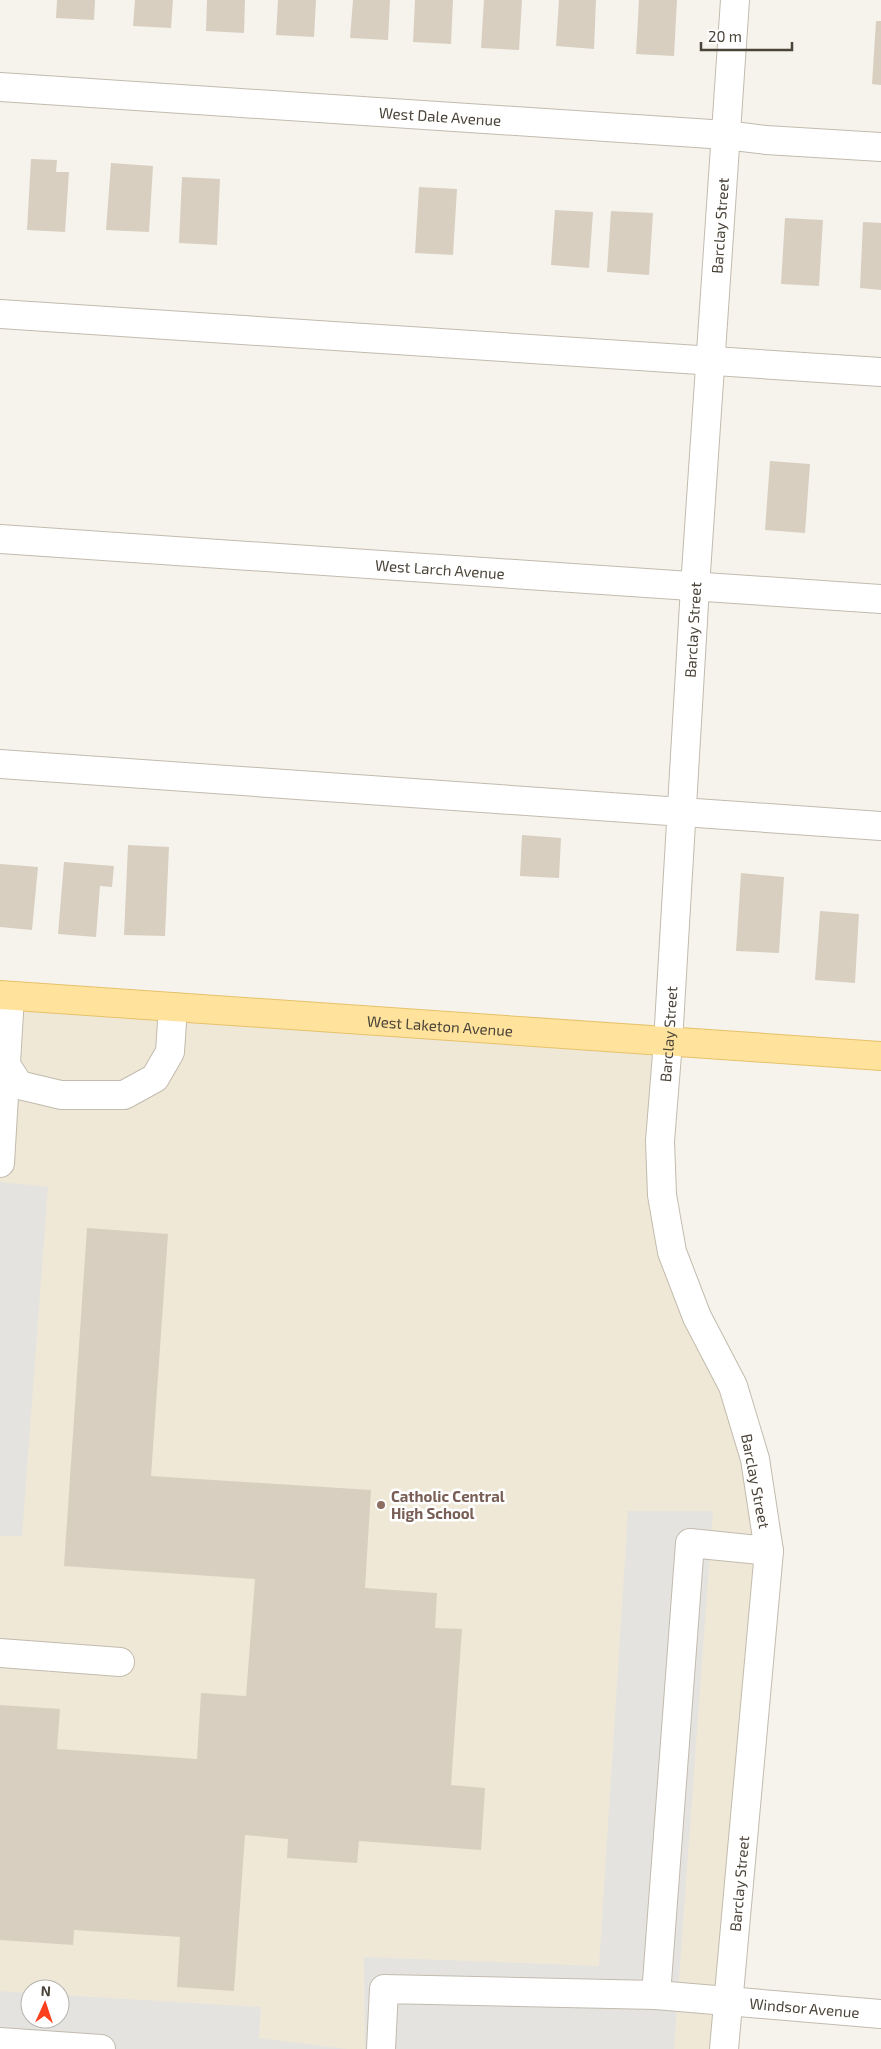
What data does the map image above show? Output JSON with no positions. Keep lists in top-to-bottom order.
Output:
{
  "streets": {
    "main road": ["West Laketon Avenue"],
    "street": [
      "West Dale Avenue",
      "Barclay Street",
      "West Larch Avenue",
      "Windsor Avenue"
    ]
  },
  "crossings": [
    ["West Dale Avenue", "Barclay Street"],
    ["Barclay Street", "West Larch Avenue"],
    ["Barclay Street", "West Laketon Avenue"],
    ["Barclay Street", "Windsor Avenue"]
  ],
  "places": ["Catholic Central High School"],
  "scale_bar": "20 m",
  "north": "top"
}
